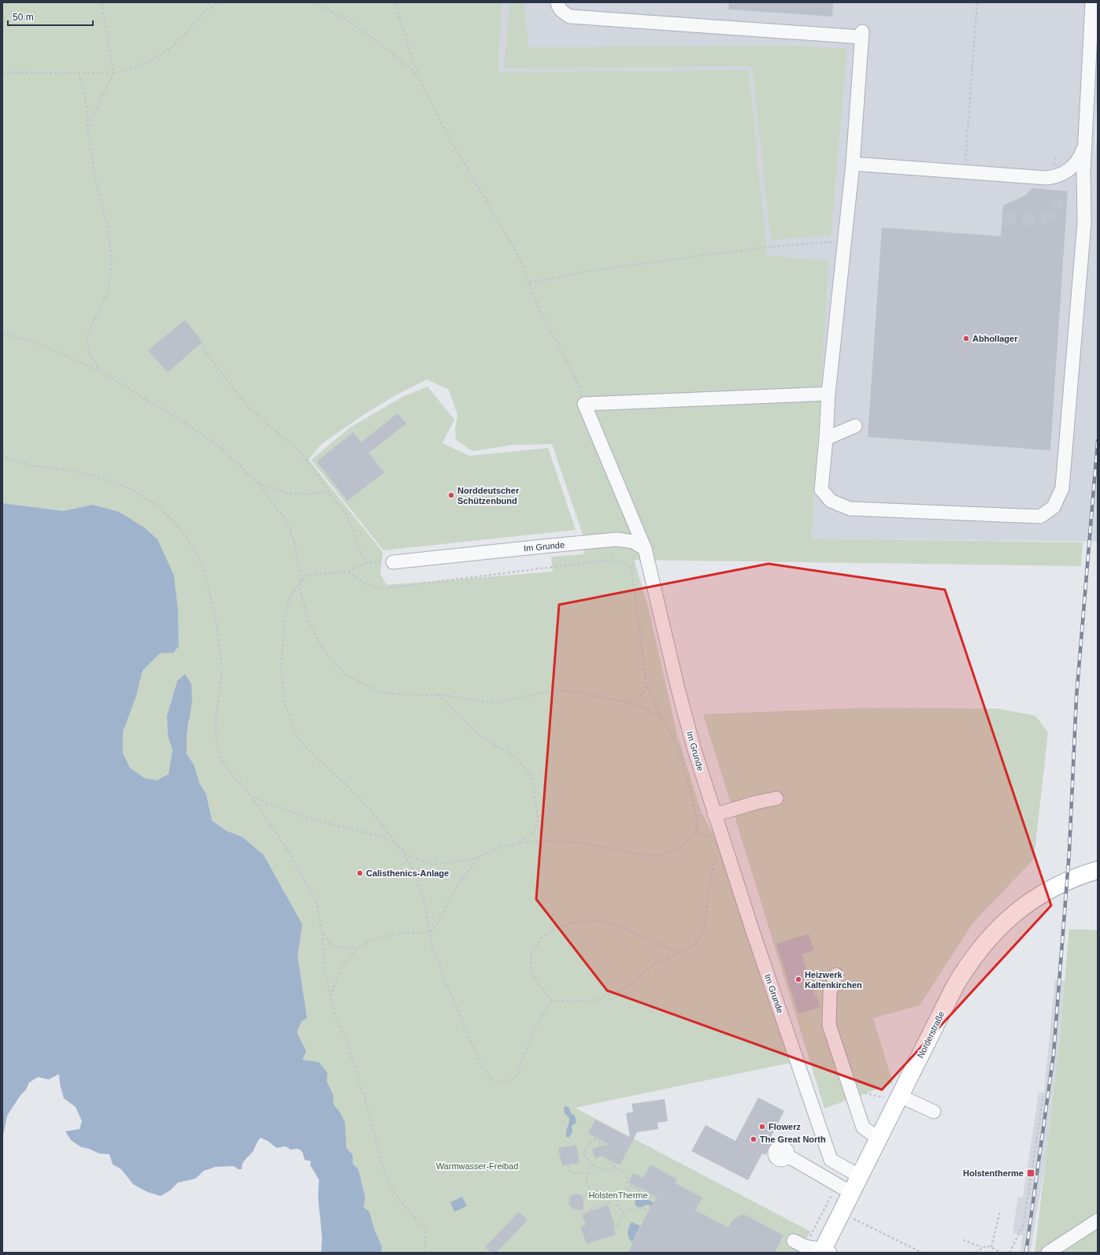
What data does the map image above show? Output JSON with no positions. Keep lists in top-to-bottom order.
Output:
{
  "streets": {
    "main road": ["Norderstraße"],
    "street": ["Im Grunde"]
  },
  "crossings": [
    ["Im Grunde", "Norderstraße"]
  ],
  "parks": ["Warmwasser-Freibad", "HolstenTherme"],
  "places": {
    "other": [
      "Abhollager",
      "Norddeutscher Schützenbund",
      "Calisthenics-Anlage",
      "Heizwerk Kaltenkirchen",
      "Flowerz",
      "The Great North"
    ],
    "transit": ["Holstentherme"]
  },
  "scale_bar": "50 m"
}
